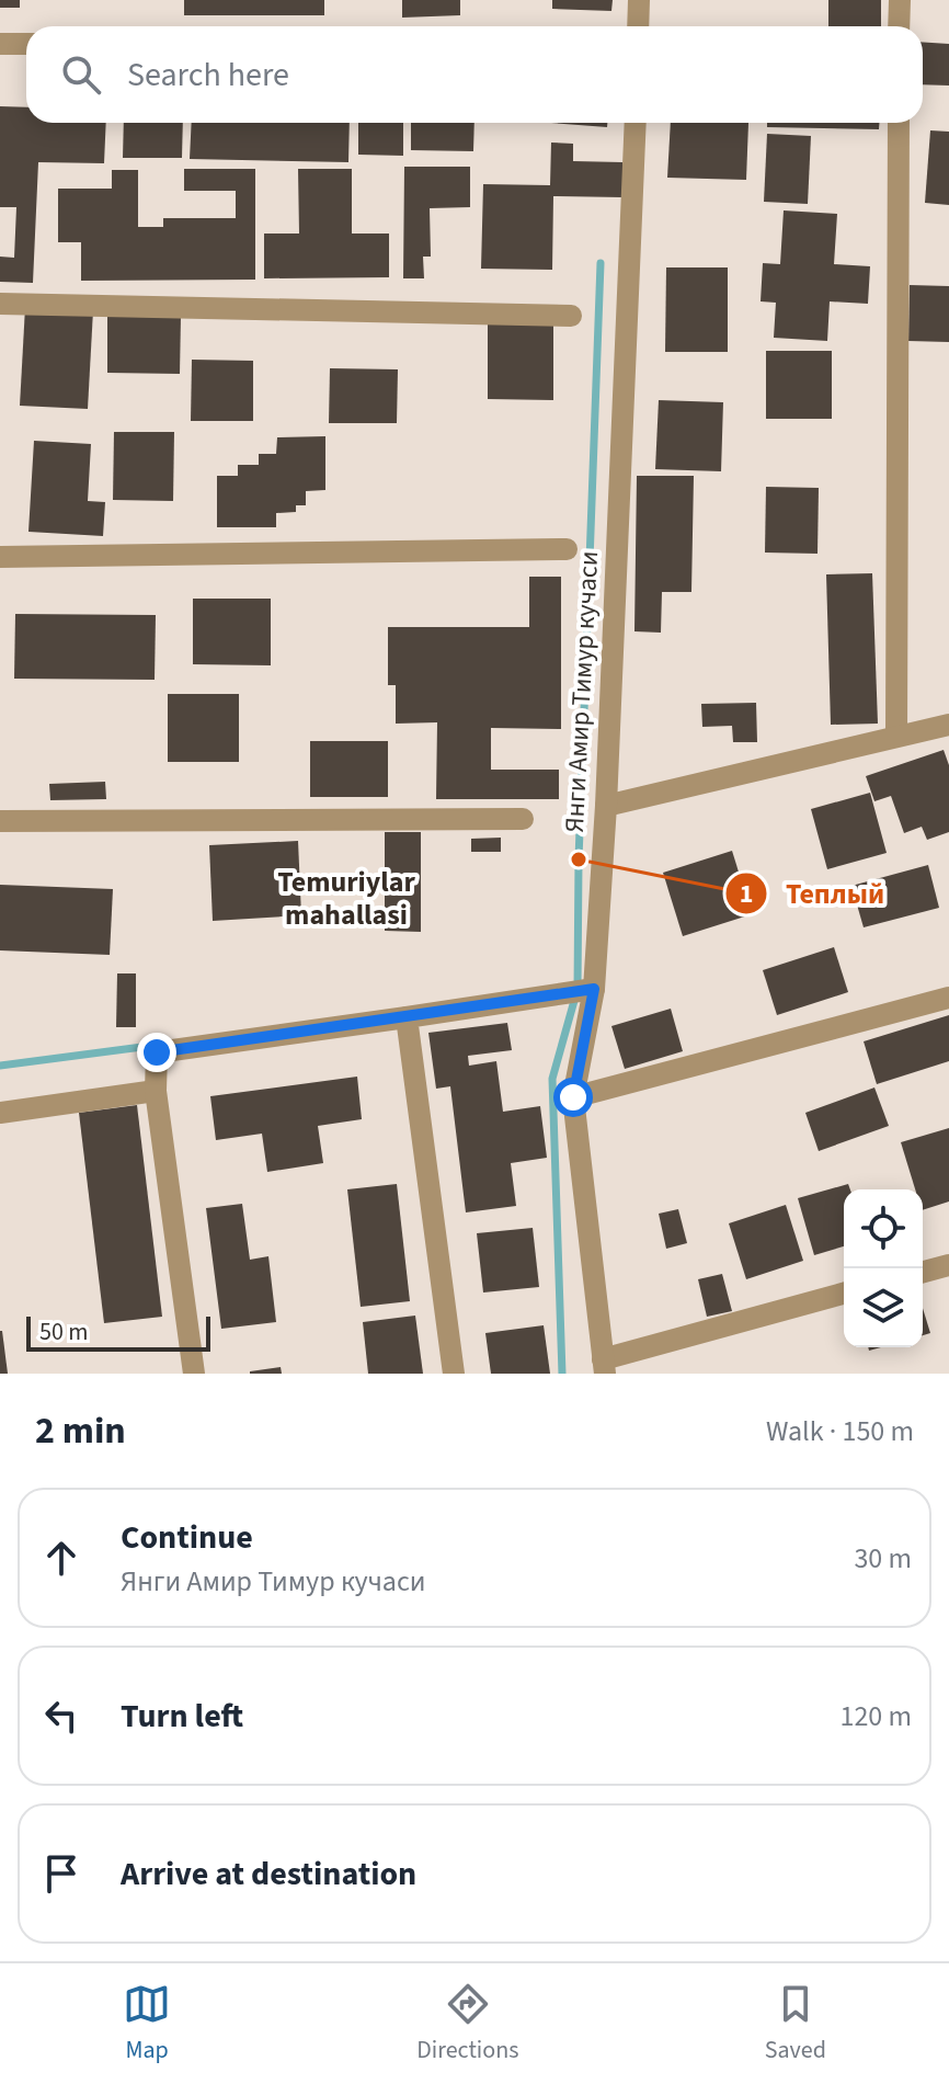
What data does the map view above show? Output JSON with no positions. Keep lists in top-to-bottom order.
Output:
{
  "streets": {
    "street": ["Янги Амир Тимур кучаси"]
  },
  "districts": ["Temuriylar mahallasi"],
  "places": ["Теплый"],
  "scale_bar": "50 m",
  "page": {
    "search": "Search here",
    "scale": "50 m",
    "heading": ["2 min", "Walk · 150 m"],
    "list": [
      ["Continue", "Янги Амир Тимур кучаси", "30 m"],
      ["Turn left", "120 m"],
      "Arrive at destination"
    ],
    "nav": ["Map", "Directions", "Saved"]
  }
}
